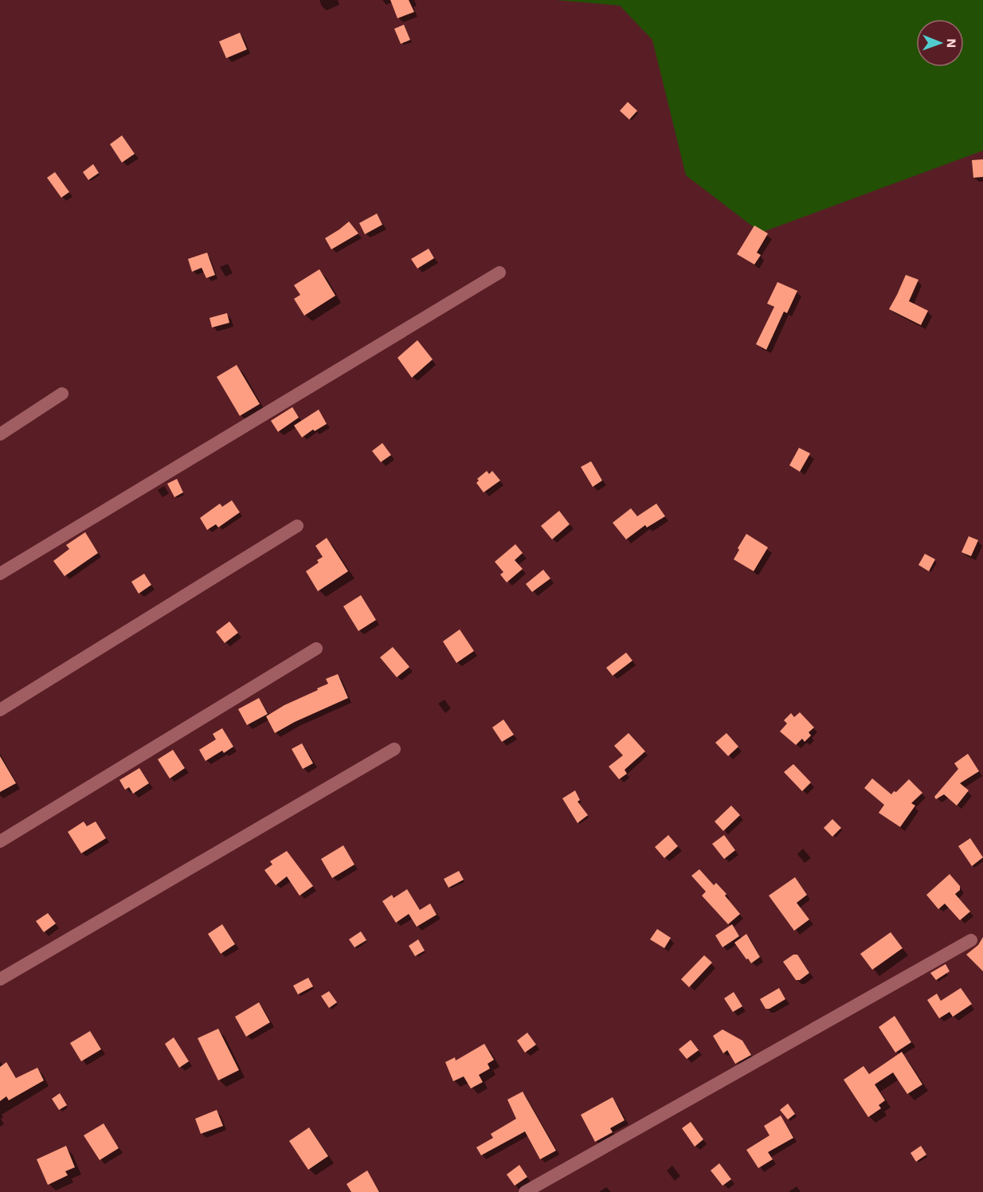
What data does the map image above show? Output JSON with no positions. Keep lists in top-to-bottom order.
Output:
{
  "north": "right"
}
